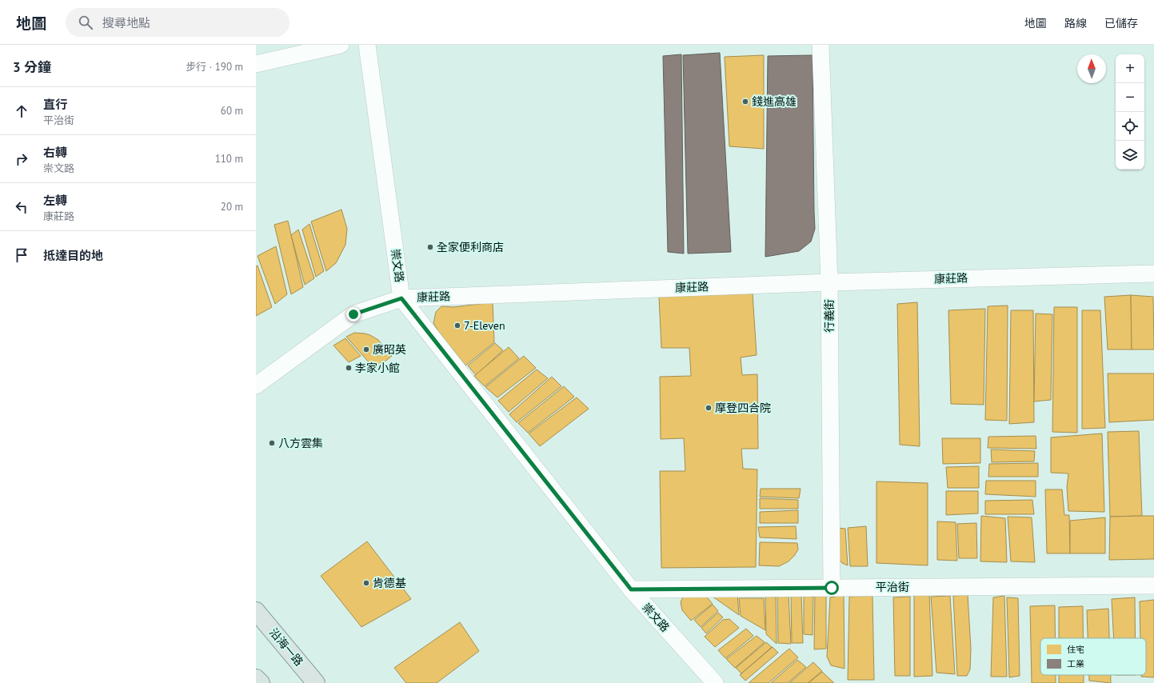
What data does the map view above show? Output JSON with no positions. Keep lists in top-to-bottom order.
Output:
{
  "streets": {
    "main road": ["沿海一路"],
    "street": [
      "崇文路",
      "康莊路",
      "行義街",
      "平治街"
    ]
  },
  "crossings": [
    ["崇文路", "康莊路"],
    ["崇文路", "平治街"],
    ["康莊路", "行義街"],
    ["行義街", "平治街"]
  ],
  "places": [
    "錢進高雄",
    "全家便利商店",
    "7-Eleven",
    "廣昭英",
    "李家小館",
    "摩登四合院",
    "八方雲集",
    "肯德基"
  ],
  "legend": ["住宅", "工業"],
  "north": "top",
  "page": {
    "header": "地圖",
    "search": "搜尋地點",
    "nav": ["地圖", "路線", "已儲存"],
    "heading": ["3 分鐘", "步行 · 190 m"],
    "map_buttons": ["+", "−"],
    "list": [
      ["直行", "平治街", "60 m"],
      ["右轉", "崇文路", "110 m"],
      ["左轉", "康莊路", "20 m"],
      "抵達目的地"
    ]
  }
}
